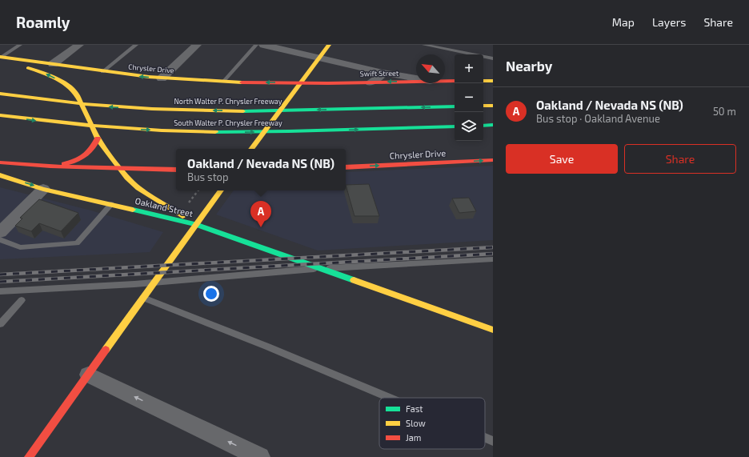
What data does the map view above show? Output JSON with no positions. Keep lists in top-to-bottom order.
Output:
{
  "streets": {
    "main road": [
      "Chrysler Drive",
      "Swift Street",
      "North Walter P. Chrysler Freeway",
      "South Walter P. Chrysler Freeway",
      "Oakland Street"
    ]
  },
  "crossings": [
    ["Chrysler Drive", "Swift Street"],
    ["Chrysler Drive", "Oakland Street"]
  ],
  "one_way": ["Swift Street", "North Walter P. Chrysler Freeway"],
  "legend": ["Fast", "Slow", "Jam"],
  "north": "top left",
  "page": {
    "header": "Roamly",
    "nav": ["Map", "Layers", "Share"],
    "heading": "Nearby",
    "map_buttons": ["+", "−"],
    "list": [
      {
        "mark": "A",
        "name": "Oakland / Nevada NS (NB)",
        "note": "Bus stop · Oakland Avenue",
        "value": "50 m"
      }
    ],
    "buttons": ["Save", "Share"],
    "popup": ["Oakland / Nevada NS (NB)", "Bus stop"],
    "pins": "A"
  }
}
